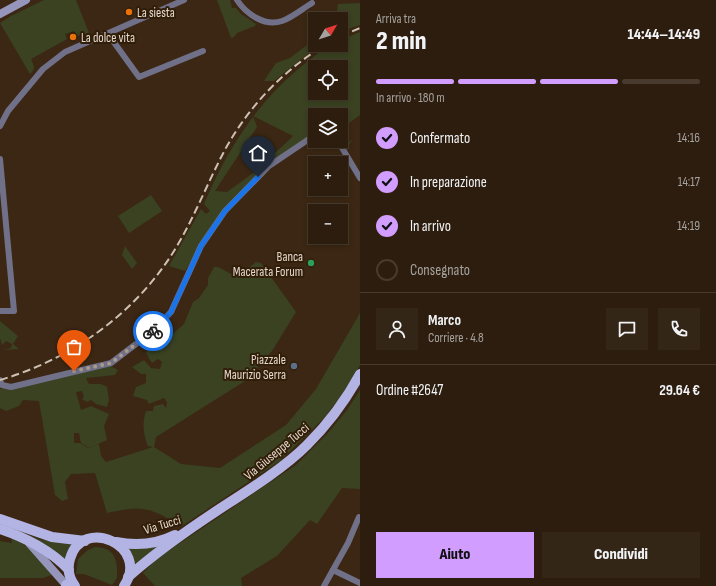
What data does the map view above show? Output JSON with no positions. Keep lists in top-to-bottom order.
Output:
{
  "streets": {
    "main road": ["Via Giuseppe Tucci", "Via Tucci"]
  },
  "crossings": [
    ["Via Giuseppe Tucci", "Via Tucci"]
  ],
  "places": [
    "La siesta",
    "La dolce vita",
    "Banca Macerata Forum",
    "Piazzale Maurizio Serra"
  ],
  "north": "top right",
  "page": {
    "heading": ["2 min", "Arriva tra", "14:44–14:49"],
    "panel": [
      "Marco",
      "Corriere · 4.8",
      "Ordine #2647",
      "29.64 €"
    ],
    "map_buttons": ["+", "−"],
    "bar": "In arrivo · 180 m",
    "list": [
      ["Confermato", "14:16"],
      ["In preparazione", "14:17"],
      ["In arrivo", "14:19"],
      "Consegnato"
    ],
    "buttons": ["Aiuto", "Condividi"]
  }
}
